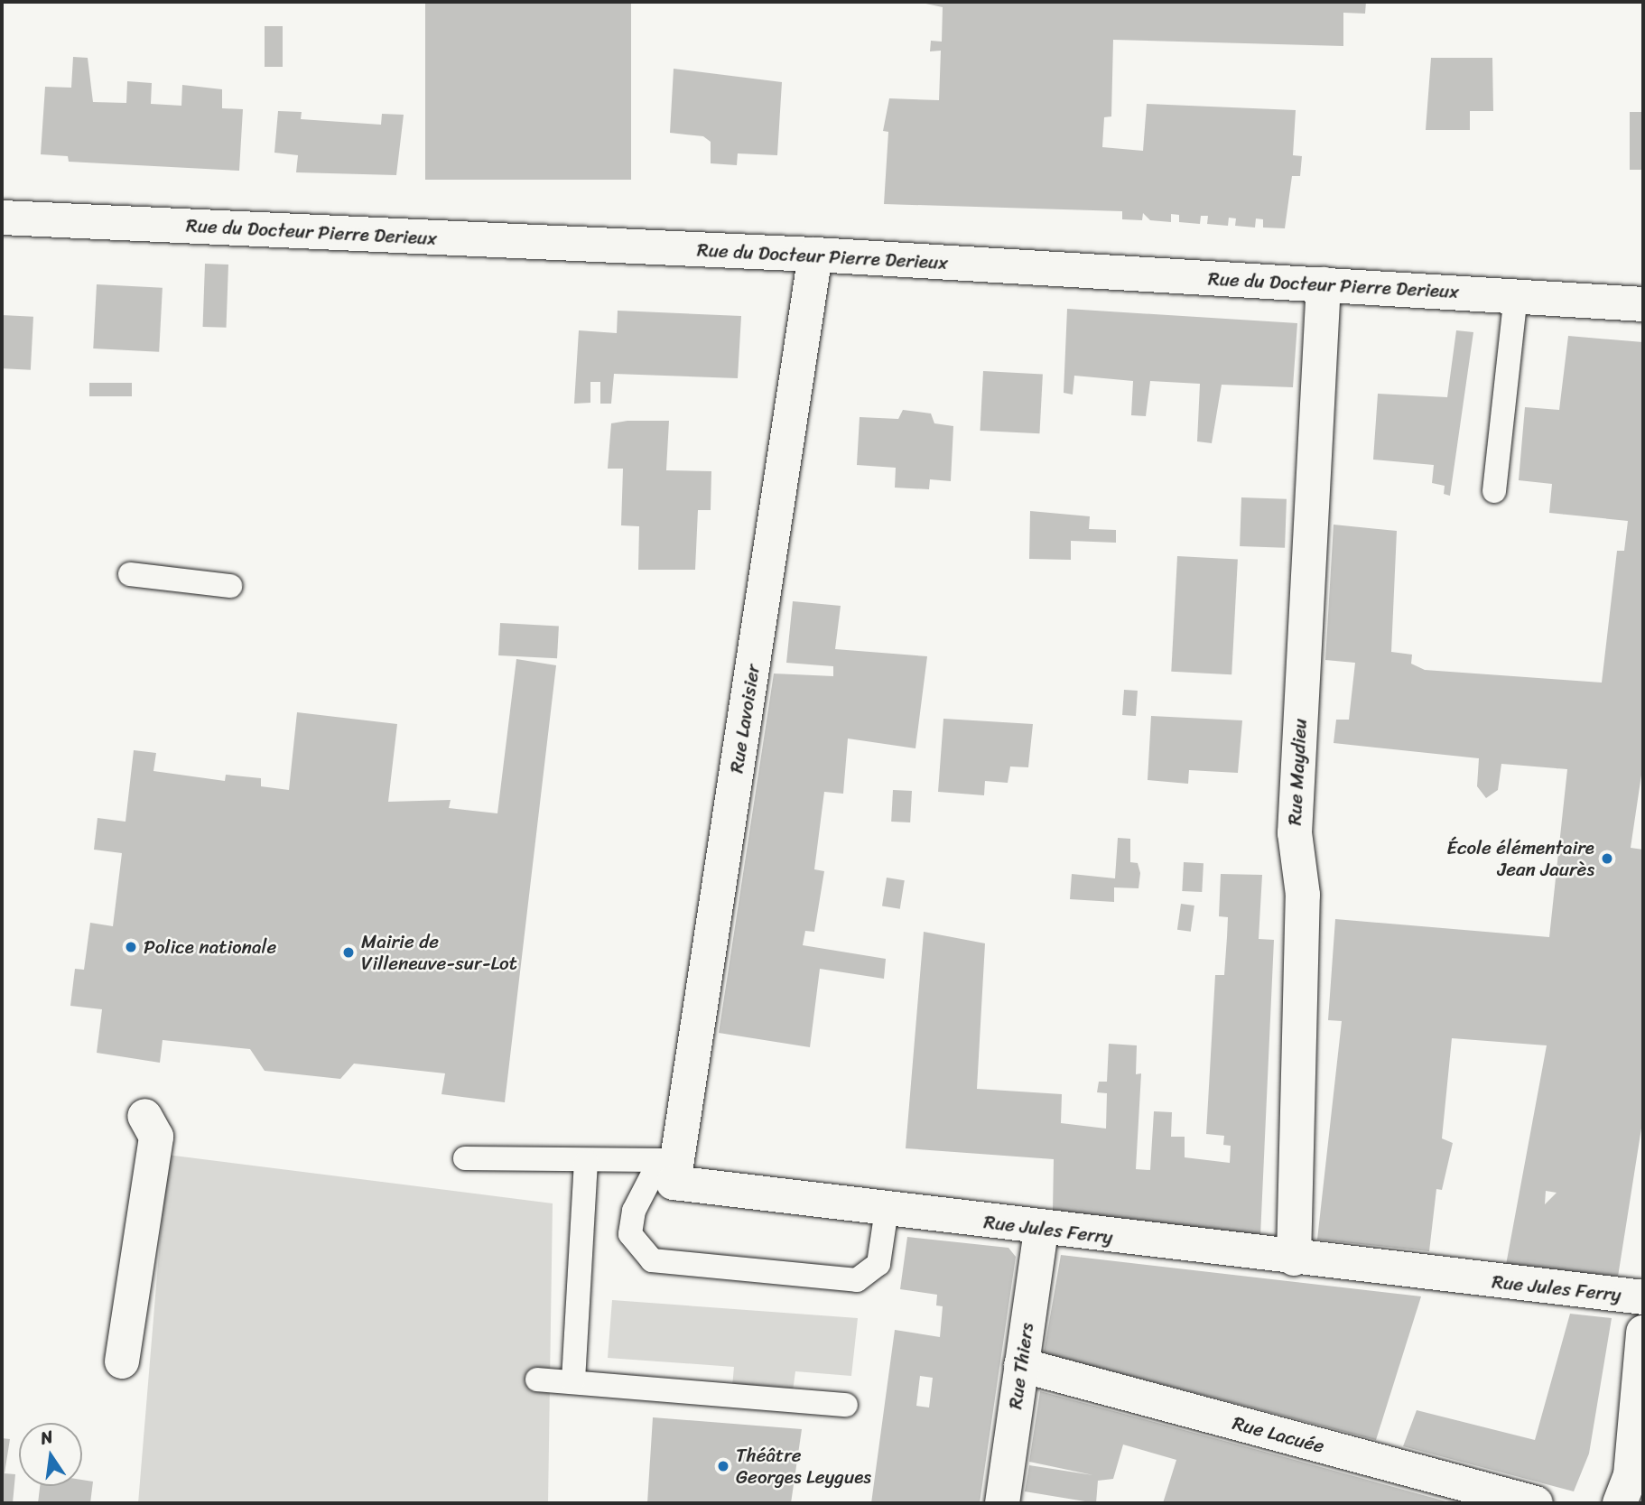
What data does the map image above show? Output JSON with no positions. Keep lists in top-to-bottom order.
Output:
{
  "streets": {
    "street": [
      "Rue du Docteur Pierre Derieux",
      "Rue Lavoisier",
      "Rue Maydieu",
      "Rue Jules Ferry",
      "Rue Thiers",
      "Rue Lacuée"
    ]
  },
  "crossings": [
    ["Rue du Docteur Pierre Derieux", "Rue Lavoisier"],
    ["Rue du Docteur Pierre Derieux", "Rue Maydieu"],
    ["Rue Lavoisier", "Rue Jules Ferry"],
    ["Rue Maydieu", "Rue Jules Ferry"],
    ["Rue Jules Ferry", "Rue Thiers"],
    ["Rue Thiers", "Rue Lacuée"]
  ],
  "places": [
    "École élémentaire Jean Jaurès",
    "Police nationale",
    "Mairie de Villeneuve-sur-Lot",
    "Théâtre Georges Leygues"
  ],
  "north": "top"
}
